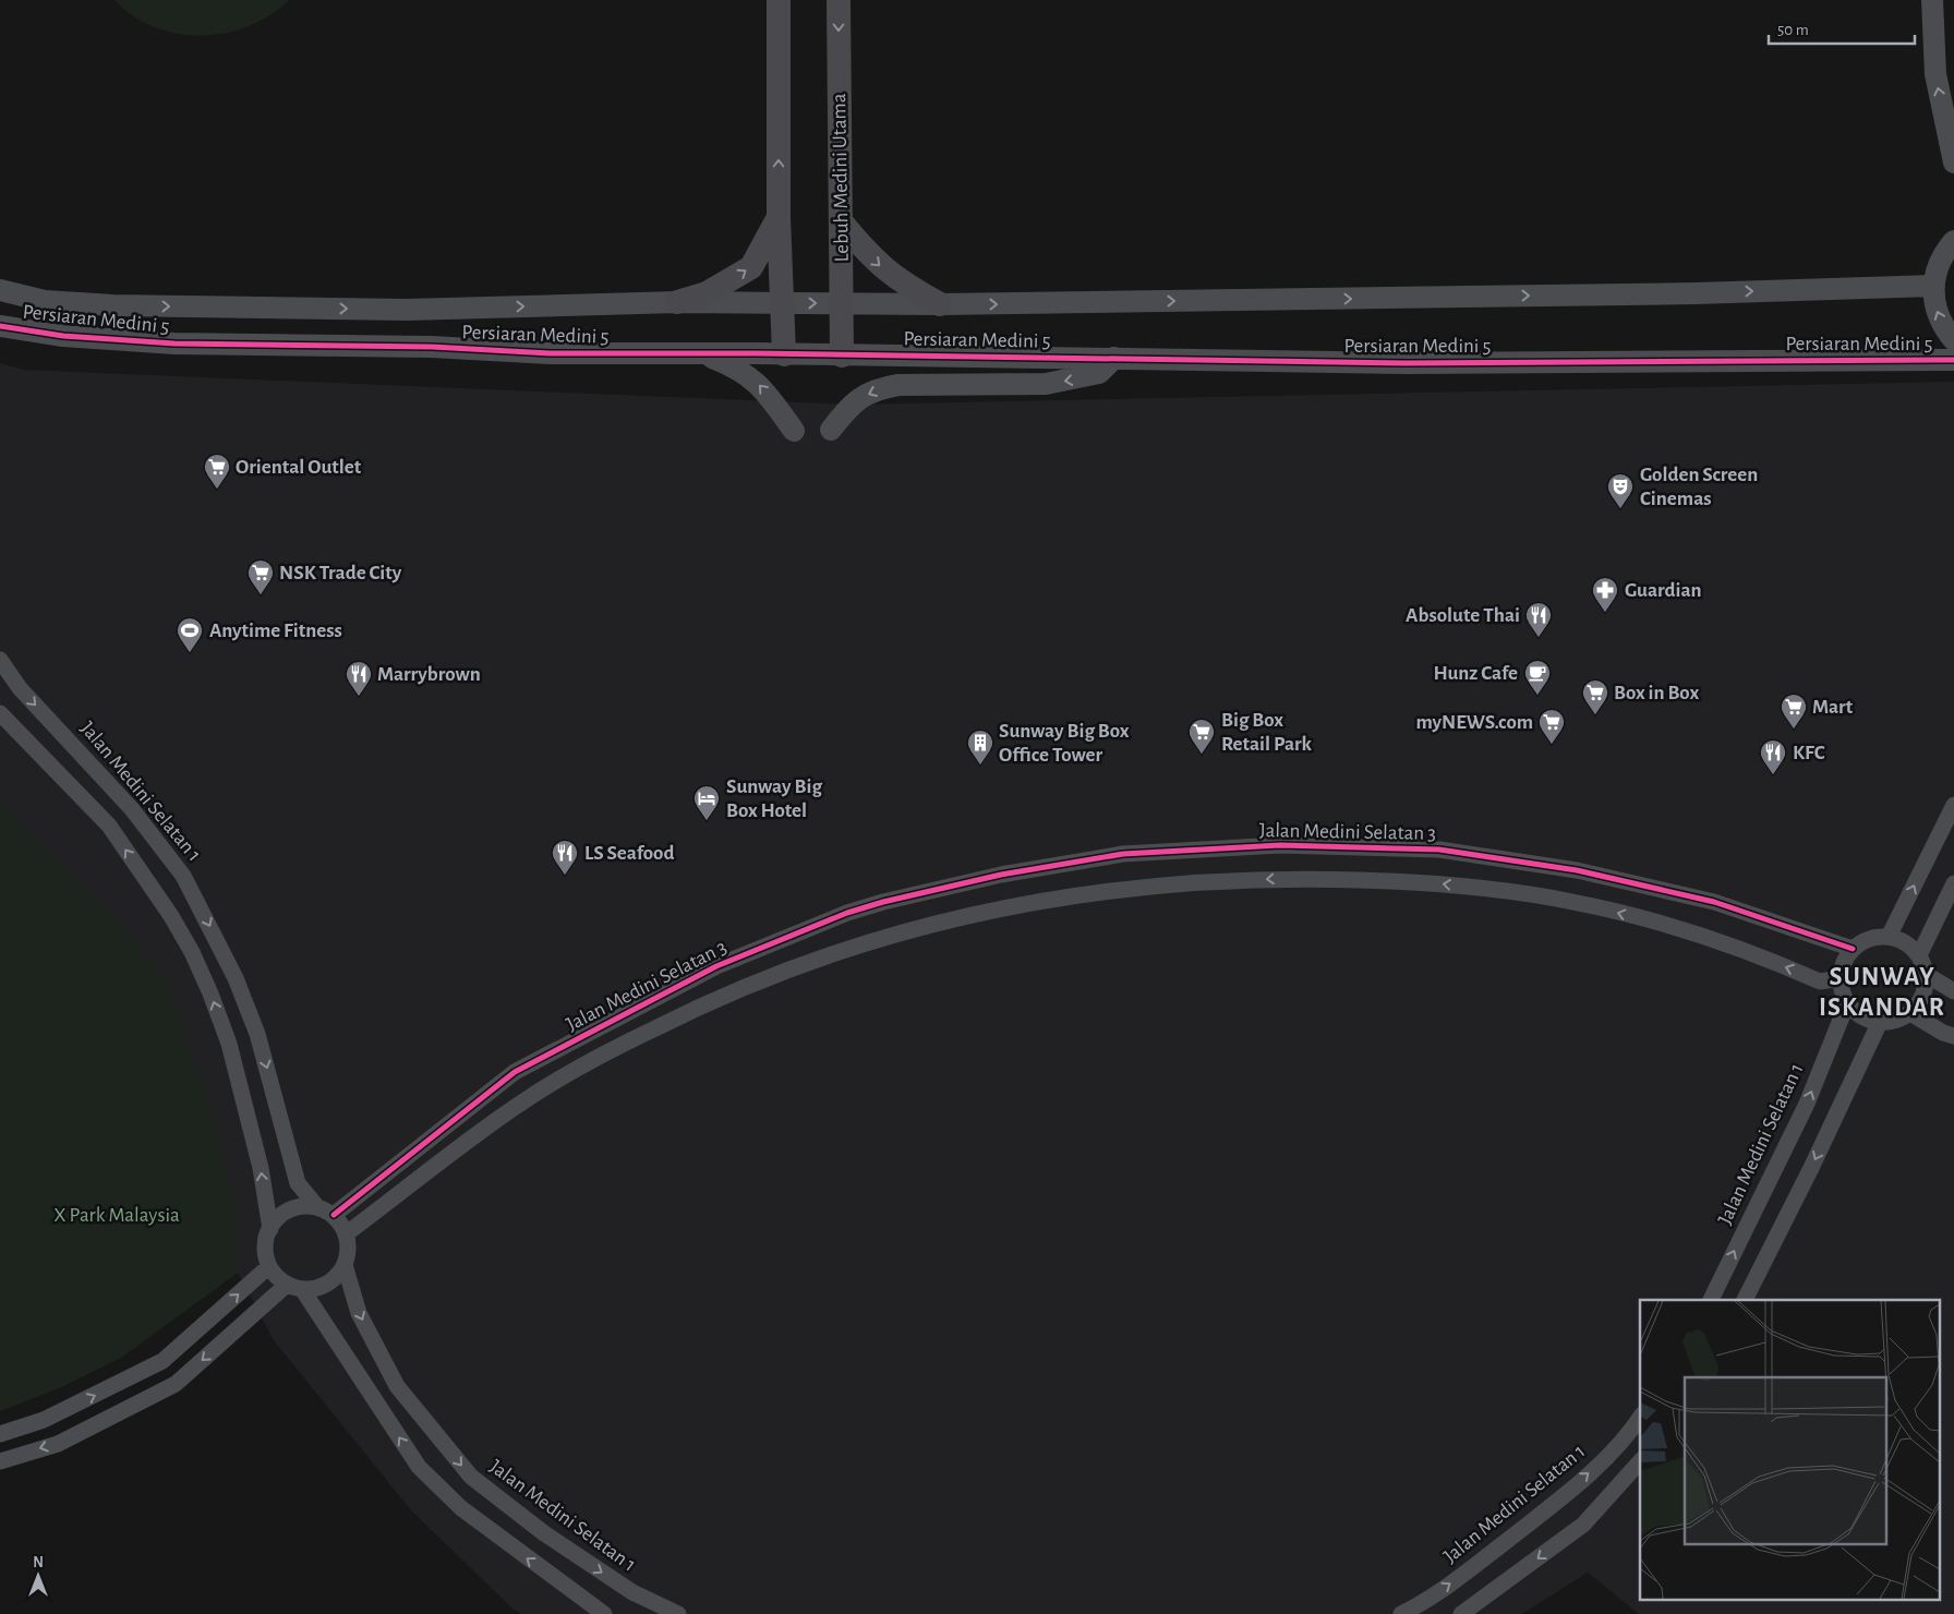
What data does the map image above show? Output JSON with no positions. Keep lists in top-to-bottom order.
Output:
{
  "streets": {
    "main road": ["Lebuh Medini Utama"],
    "street": ["Persiaran Medini 5", "Jalan Medini Selatan 1", "Jalan Medini Selatan 3"]
  },
  "crossings": [
    ["Lebuh Medini Utama", "Persiaran Medini 5"],
    ["Jalan Medini Selatan 1", "Jalan Medini Selatan 3"]
  ],
  "districts": ["SUNWAY ISKANDAR"],
  "parks": ["X Park Malaysia"],
  "places": {
    "supermarket": [
      "Oriental Outlet",
      "NSK Trade City",
      "Box in Box",
      "Mart",
      "myNEWS.com",
      "Big Box Retail Park"
    ],
    "theatre": ["Golden Screen Cinemas"],
    "pharmacy": ["Guardian"],
    "restaurant": [
      "Absolute Thai",
      "Marrybrown",
      "KFC",
      "LS Seafood"
    ],
    "sports": ["Anytime Fitness"],
    "cafe": ["Hunz Cafe"],
    "building": ["Sunway Big Box Office Tower"],
    "hotel": ["Sunway Big Box Hotel"]
  },
  "scale_bar": "50 m",
  "north": "top"
}
